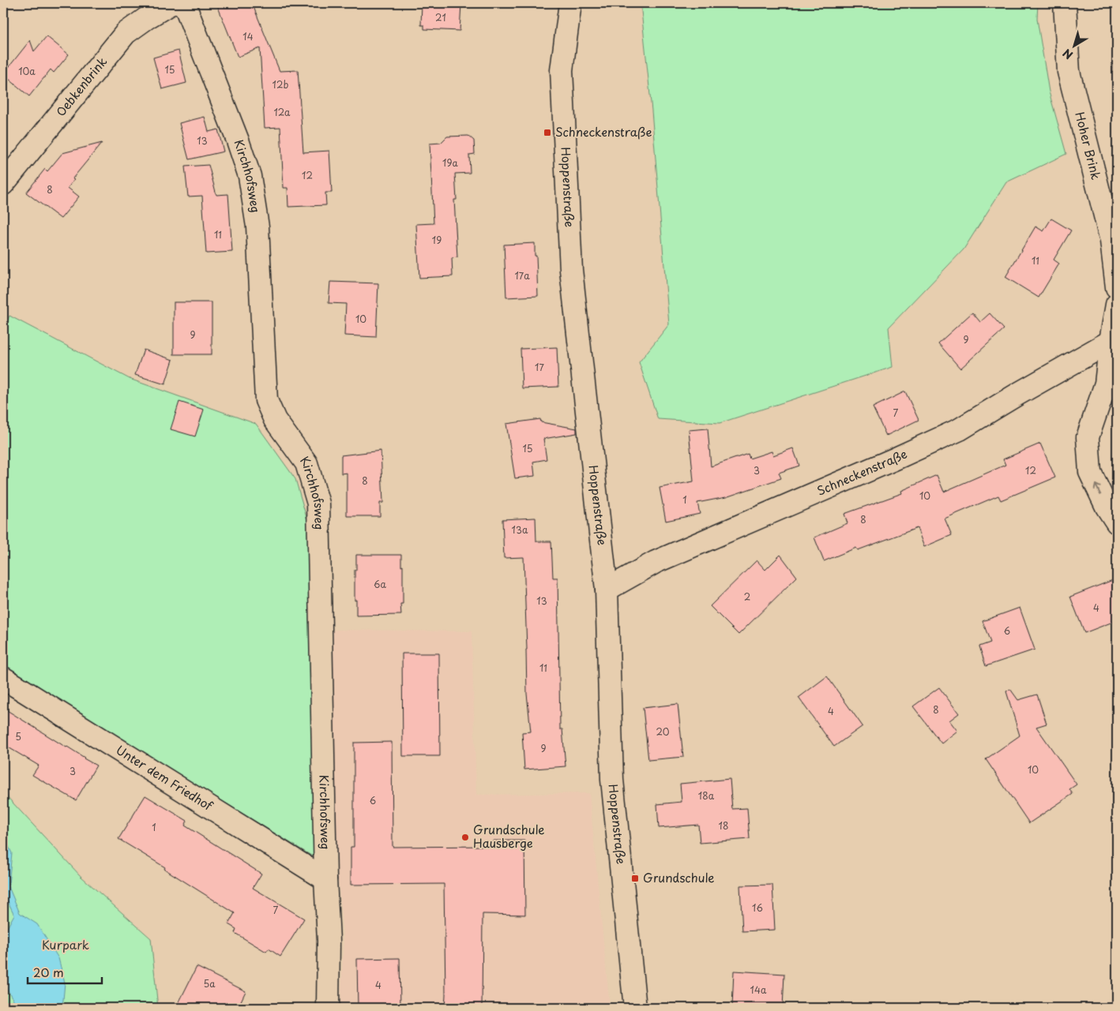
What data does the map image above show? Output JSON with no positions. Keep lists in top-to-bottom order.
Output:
{
  "streets": {
    "street": [
      "Oebkenbrink",
      "Hoher Brink",
      "Kirchhofsweg",
      "Hoppenstraße",
      "Schneckenstraße",
      "Unter dem Friedhof"
    ]
  },
  "crossings": [
    ["Kirchhofsweg", "Unter dem Friedhof"],
    ["Hoppenstraße", "Schneckenstraße"]
  ],
  "parks": ["Kurpark"],
  "places": {
    "transit": ["Schneckenstraße", "Grundschule"],
    "other": ["Grundschule Hausberge"]
  },
  "house_numbers": [
    "21",
    "14",
    "15",
    "10a",
    "12b",
    "12a",
    "13",
    "19a",
    "12",
    "8",
    "11",
    "19",
    "11",
    "17a",
    "10",
    "9",
    "9",
    "17",
    "7",
    "15",
    "3",
    "12",
    "8",
    "10",
    "1",
    "8",
    "13a",
    "6a",
    "2",
    "13",
    "4",
    "6",
    "11",
    "8",
    "4",
    "20",
    "5",
    "9",
    "10",
    "3",
    "18a",
    "6",
    "18",
    "1",
    "16",
    "7",
    "5a",
    "4",
    "14a"
  ],
  "scale_bar": "20 m",
  "north": "bottom left"
}
